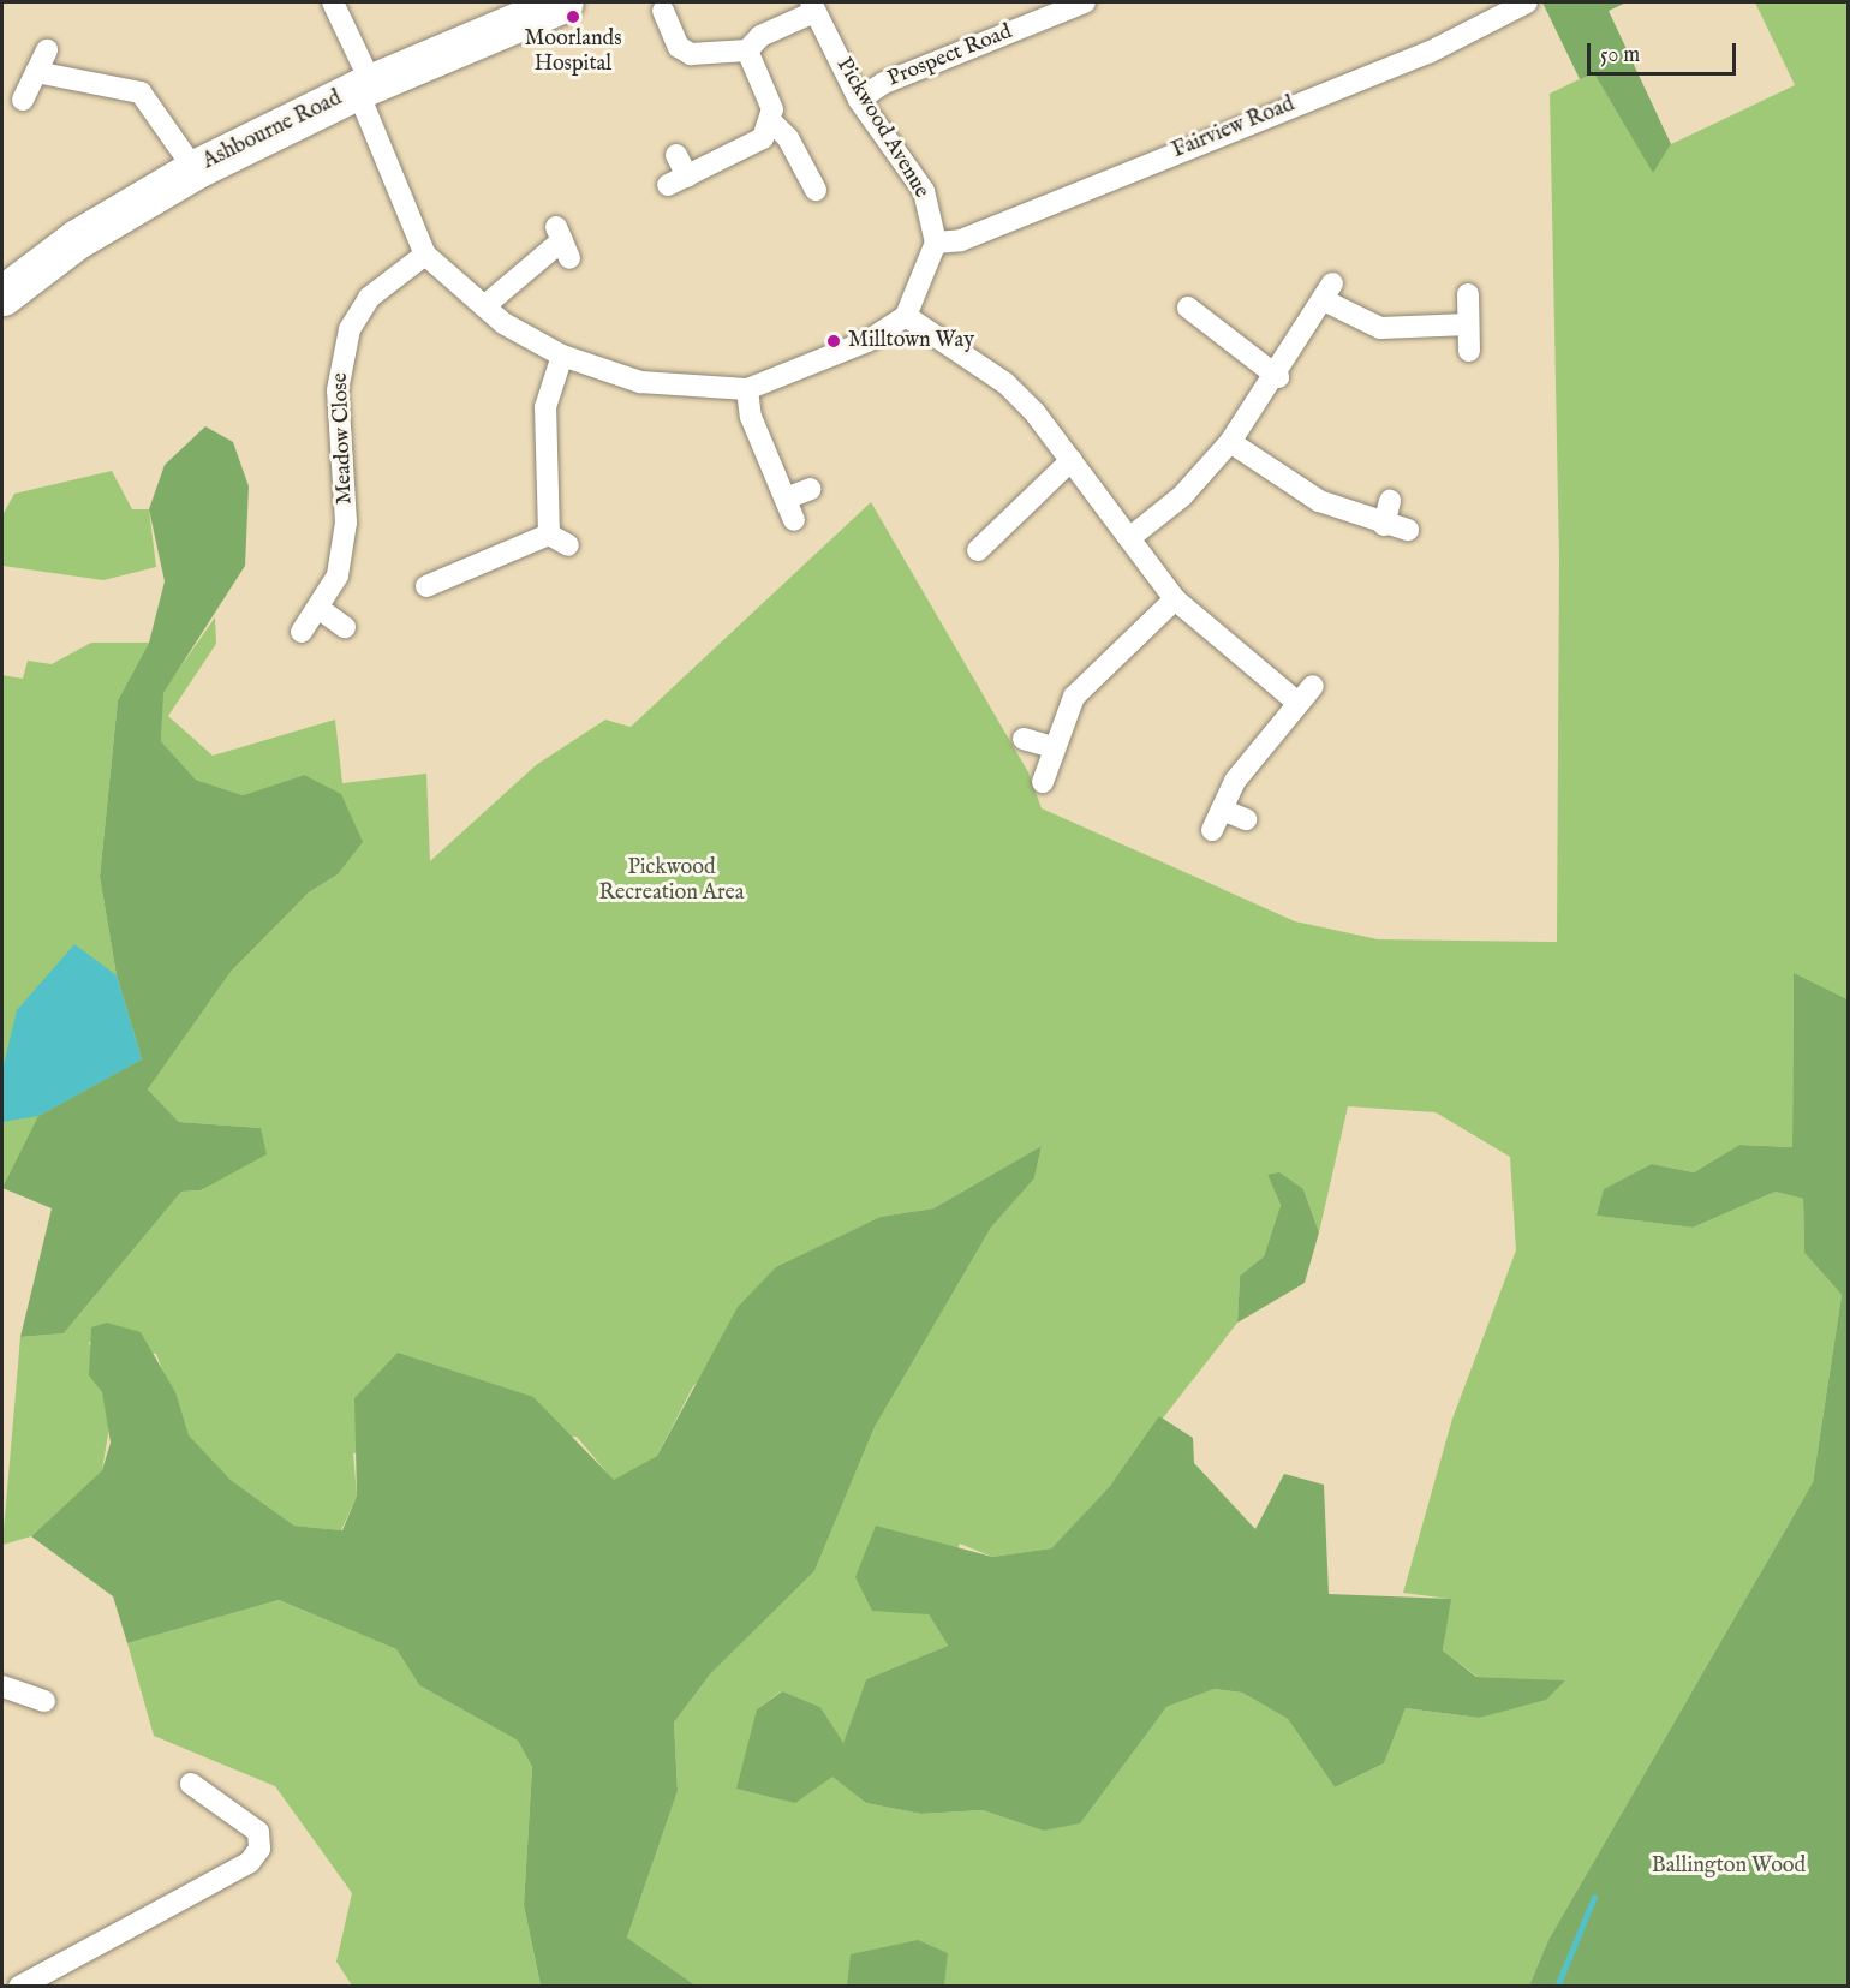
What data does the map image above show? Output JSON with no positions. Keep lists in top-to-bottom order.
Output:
{
  "streets": {
    "highway": ["Ashbourne Road"],
    "street": [
      "Prospect Road",
      "Pickwood Avenue",
      "Fairview Road",
      "Meadow Close"
    ]
  },
  "crossings": [
    ["Prospect Road", "Pickwood Avenue"],
    ["Pickwood Avenue", "Fairview Road"]
  ],
  "parks": ["Pickwood Recreation Area", "Ballington Wood"],
  "places": ["Moorlands Hospital", "Milltown Way"],
  "scale_bar": "50 m"
}
